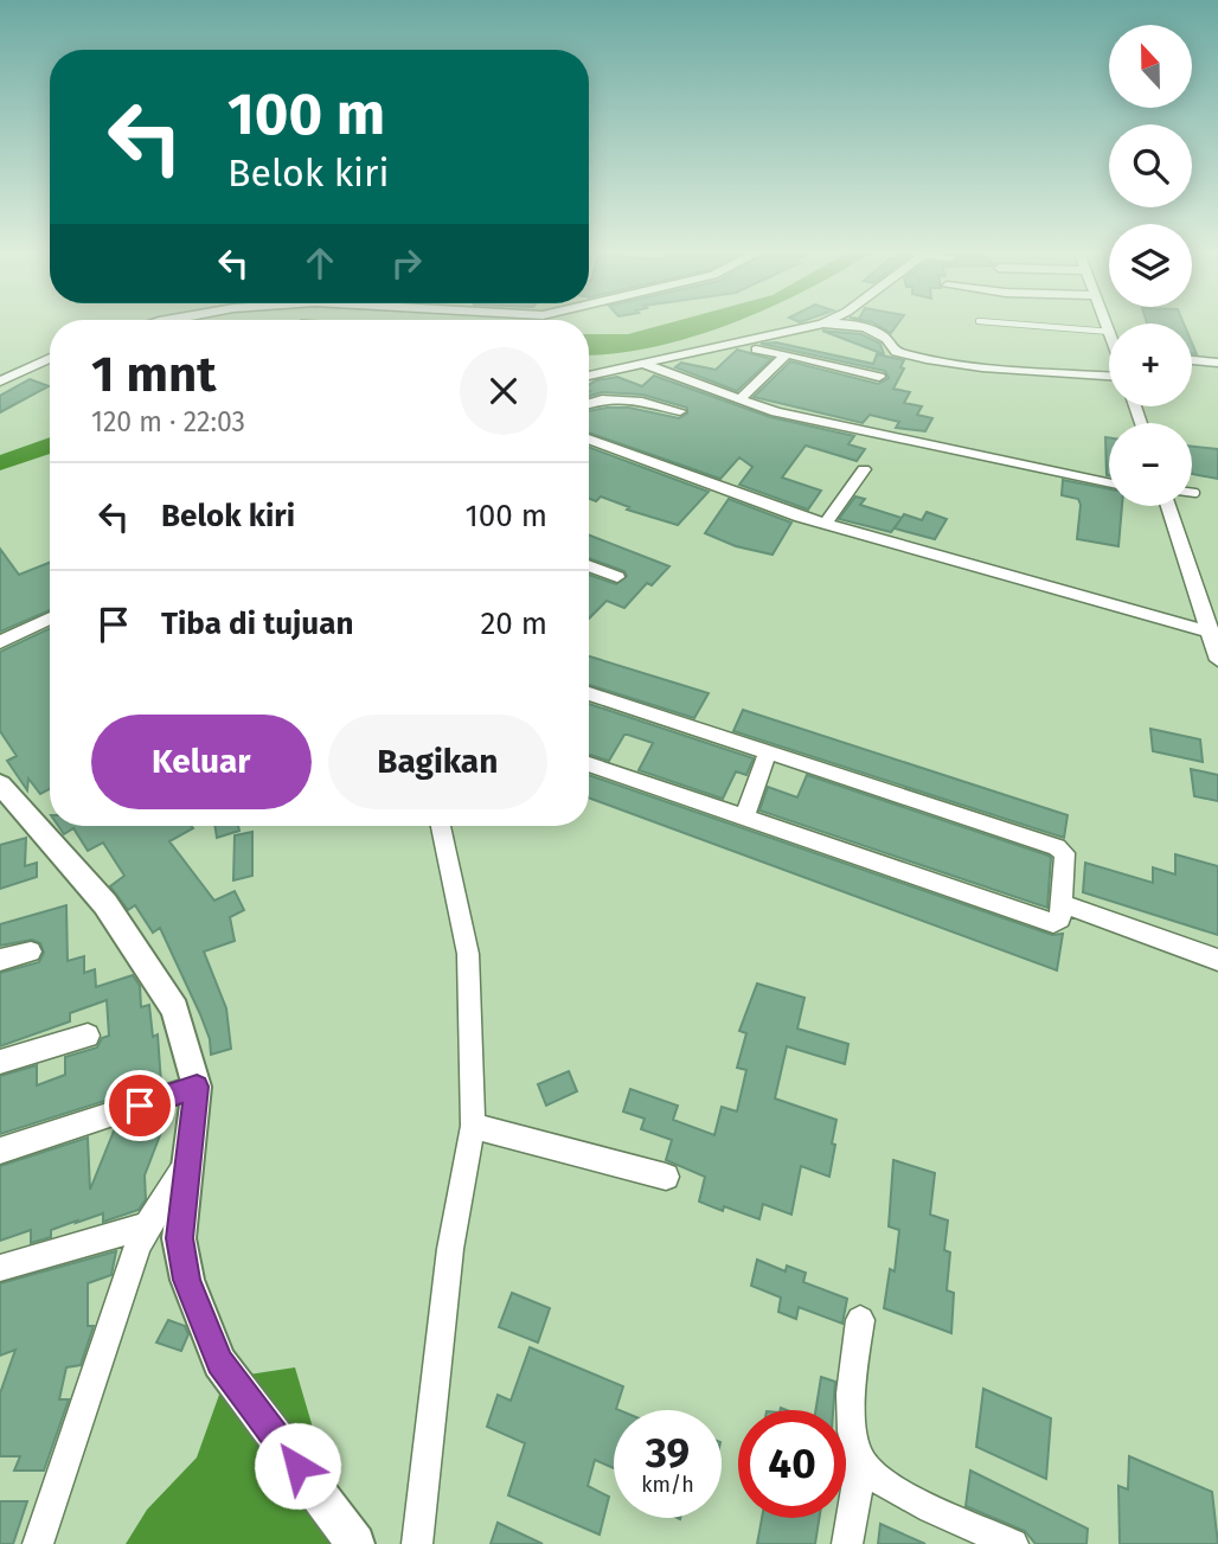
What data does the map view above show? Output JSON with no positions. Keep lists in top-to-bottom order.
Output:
{
  "north": "top",
  "page": {
    "map_buttons": ["+", "−"],
    "turn": ["100 m", "Belok kiri"],
    "heading": ["1 mnt", "120 m · 22:03"],
    "list": [
      {
        "name": "Belok kiri",
        "value": "100 m"
      },
      {
        "name": "Tiba di tujuan",
        "value": "20 m"
      }
    ],
    "buttons": ["Keluar", "Bagikan"],
    "speed": "39 km/h",
    "limit": "40"
  }
}
